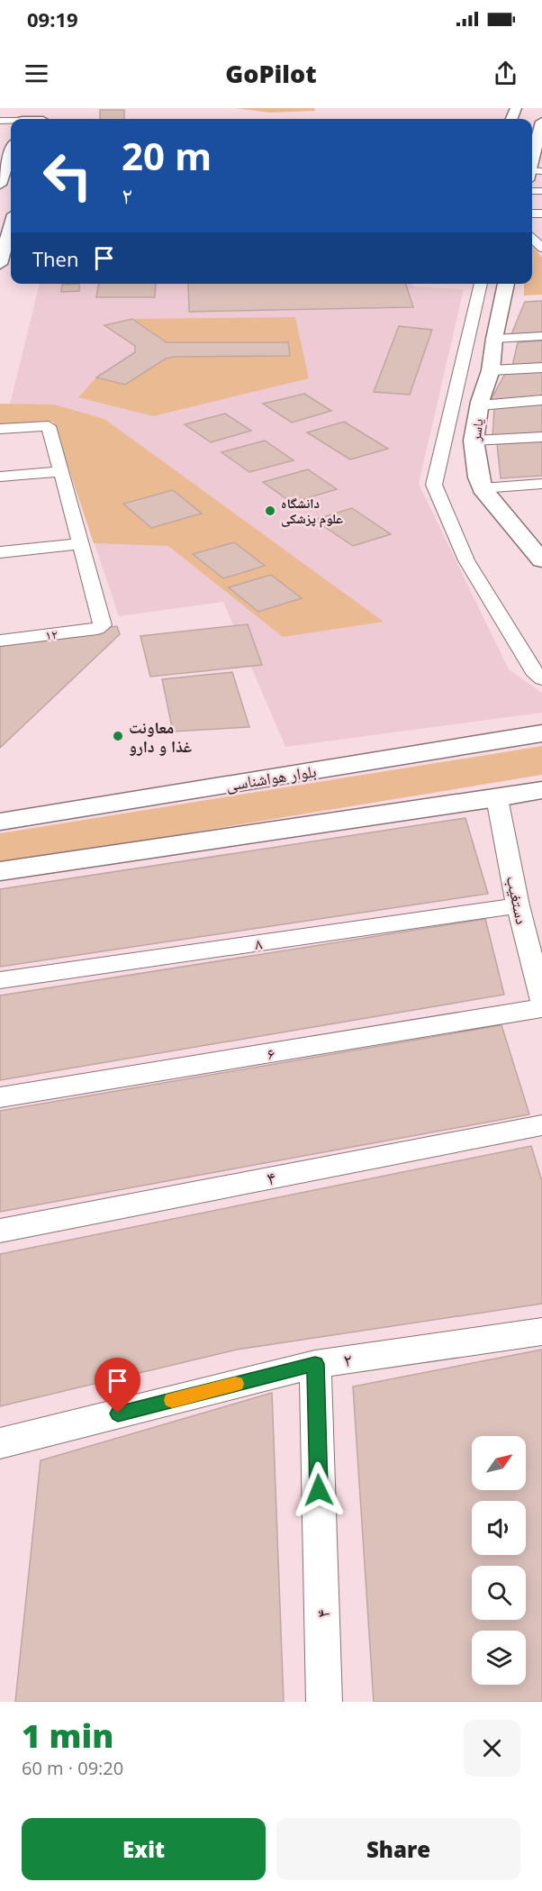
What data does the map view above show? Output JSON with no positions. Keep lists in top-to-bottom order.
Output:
{
  "streets": {
    "main road": ["یاسر", "بلوار هواشناسی"],
    "street": [
      "۱۲",
      "دستغیب",
      "۸",
      "۶",
      "۴",
      "۲"
    ]
  },
  "crossings": [
    ["دستغیب", "۸"],
    ["۴", "۲"]
  ],
  "places": ["دانشگاه علوم پزشکی", "معاونت غذا و دارو"],
  "north": "top right",
  "page": {
    "status": "09:19",
    "header": "GoPilot",
    "turn": ["20 m", "۲"],
    "then": "Then",
    "heading": ["1 min", "60 m · 09:20"],
    "buttons": ["Exit", "Share"]
  }
}
